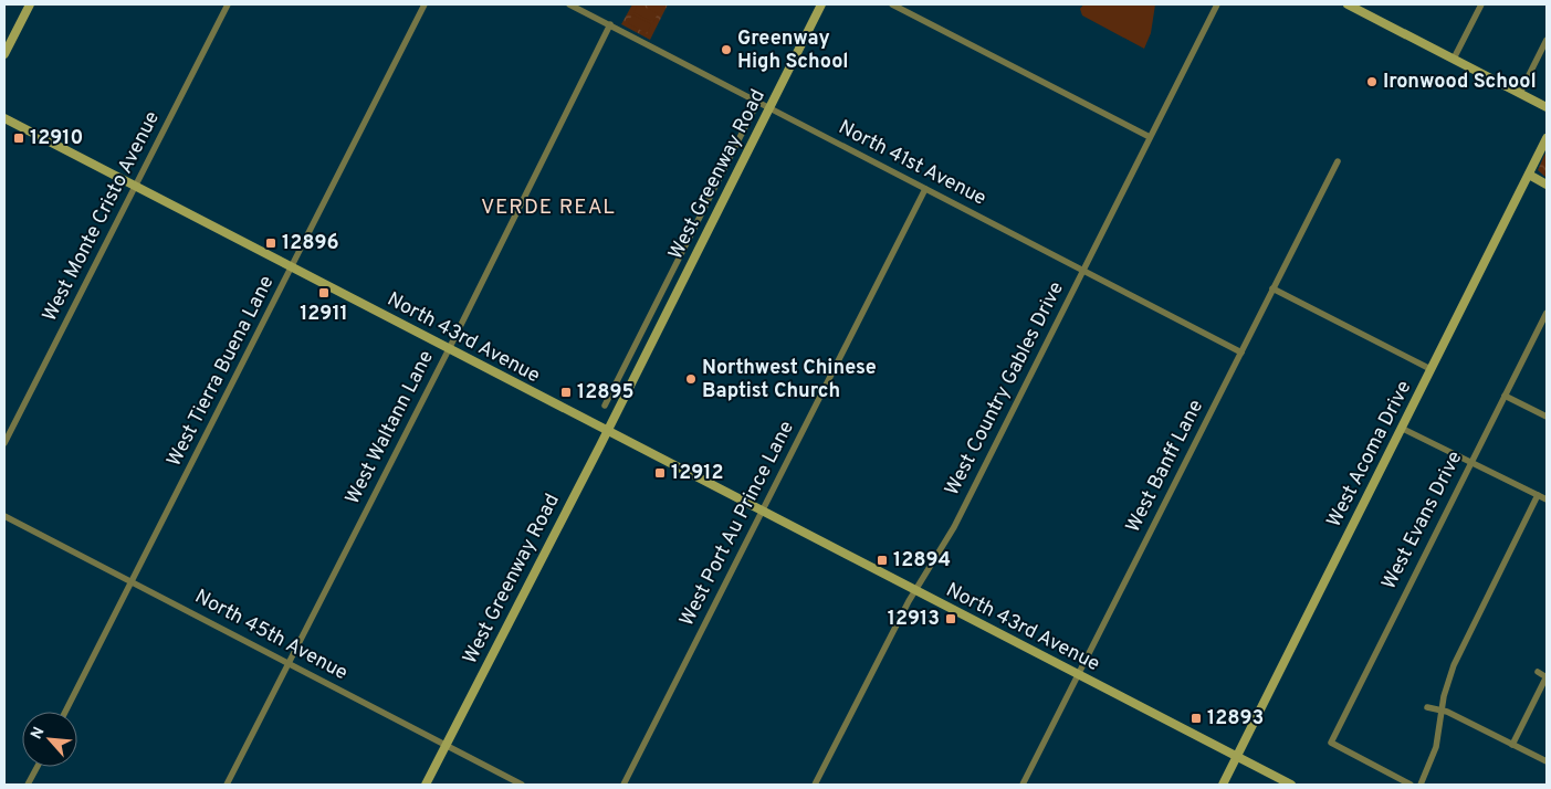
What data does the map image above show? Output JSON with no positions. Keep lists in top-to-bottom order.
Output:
{
  "streets": {
    "main road": ["West Greenway Road", "North 43rd Avenue", "West Acoma Drive"],
    "street": [
      "North 41st Avenue",
      "West Monte Cristo Avenue",
      "West Tierra Buena Lane",
      "West Country Gables Drive",
      "West Waltann Lane",
      "West Banff Lane",
      "West Evans Drive",
      "West Port Au Prince Lane",
      "North 45th Avenue"
    ]
  },
  "crossings": [
    ["North 41st Avenue", "West Greenway Road"],
    ["North 41st Avenue", "West Country Gables Drive"],
    ["North 41st Avenue", "West Waltann Lane"],
    ["North 41st Avenue", "West Banff Lane"],
    ["North 41st Avenue", "West Port Au Prince Lane"],
    ["West Greenway Road", "North 43rd Avenue"],
    ["West Greenway Road", "North 45th Avenue"],
    ["West Monte Cristo Avenue", "North 43rd Avenue"],
    ["North 43rd Avenue", "West Tierra Buena Lane"],
    ["North 43rd Avenue", "West Country Gables Drive"],
    ["North 43rd Avenue", "West Waltann Lane"],
    ["North 43rd Avenue", "West Acoma Drive"],
    ["North 43rd Avenue", "West Banff Lane"],
    ["North 43rd Avenue", "West Port Au Prince Lane"],
    ["West Tierra Buena Lane", "North 45th Avenue"],
    ["West Waltann Lane", "North 45th Avenue"]
  ],
  "districts": ["VERDE REAL"],
  "places": {
    "other": ["Greenway High School", "Ironwood School", "Northwest Chinese Baptist Church"],
    "transit": [
      "12910",
      "12896",
      "12911",
      "12895",
      "12912",
      "12894",
      "12913",
      "12893"
    ]
  },
  "north": "top left"
}
